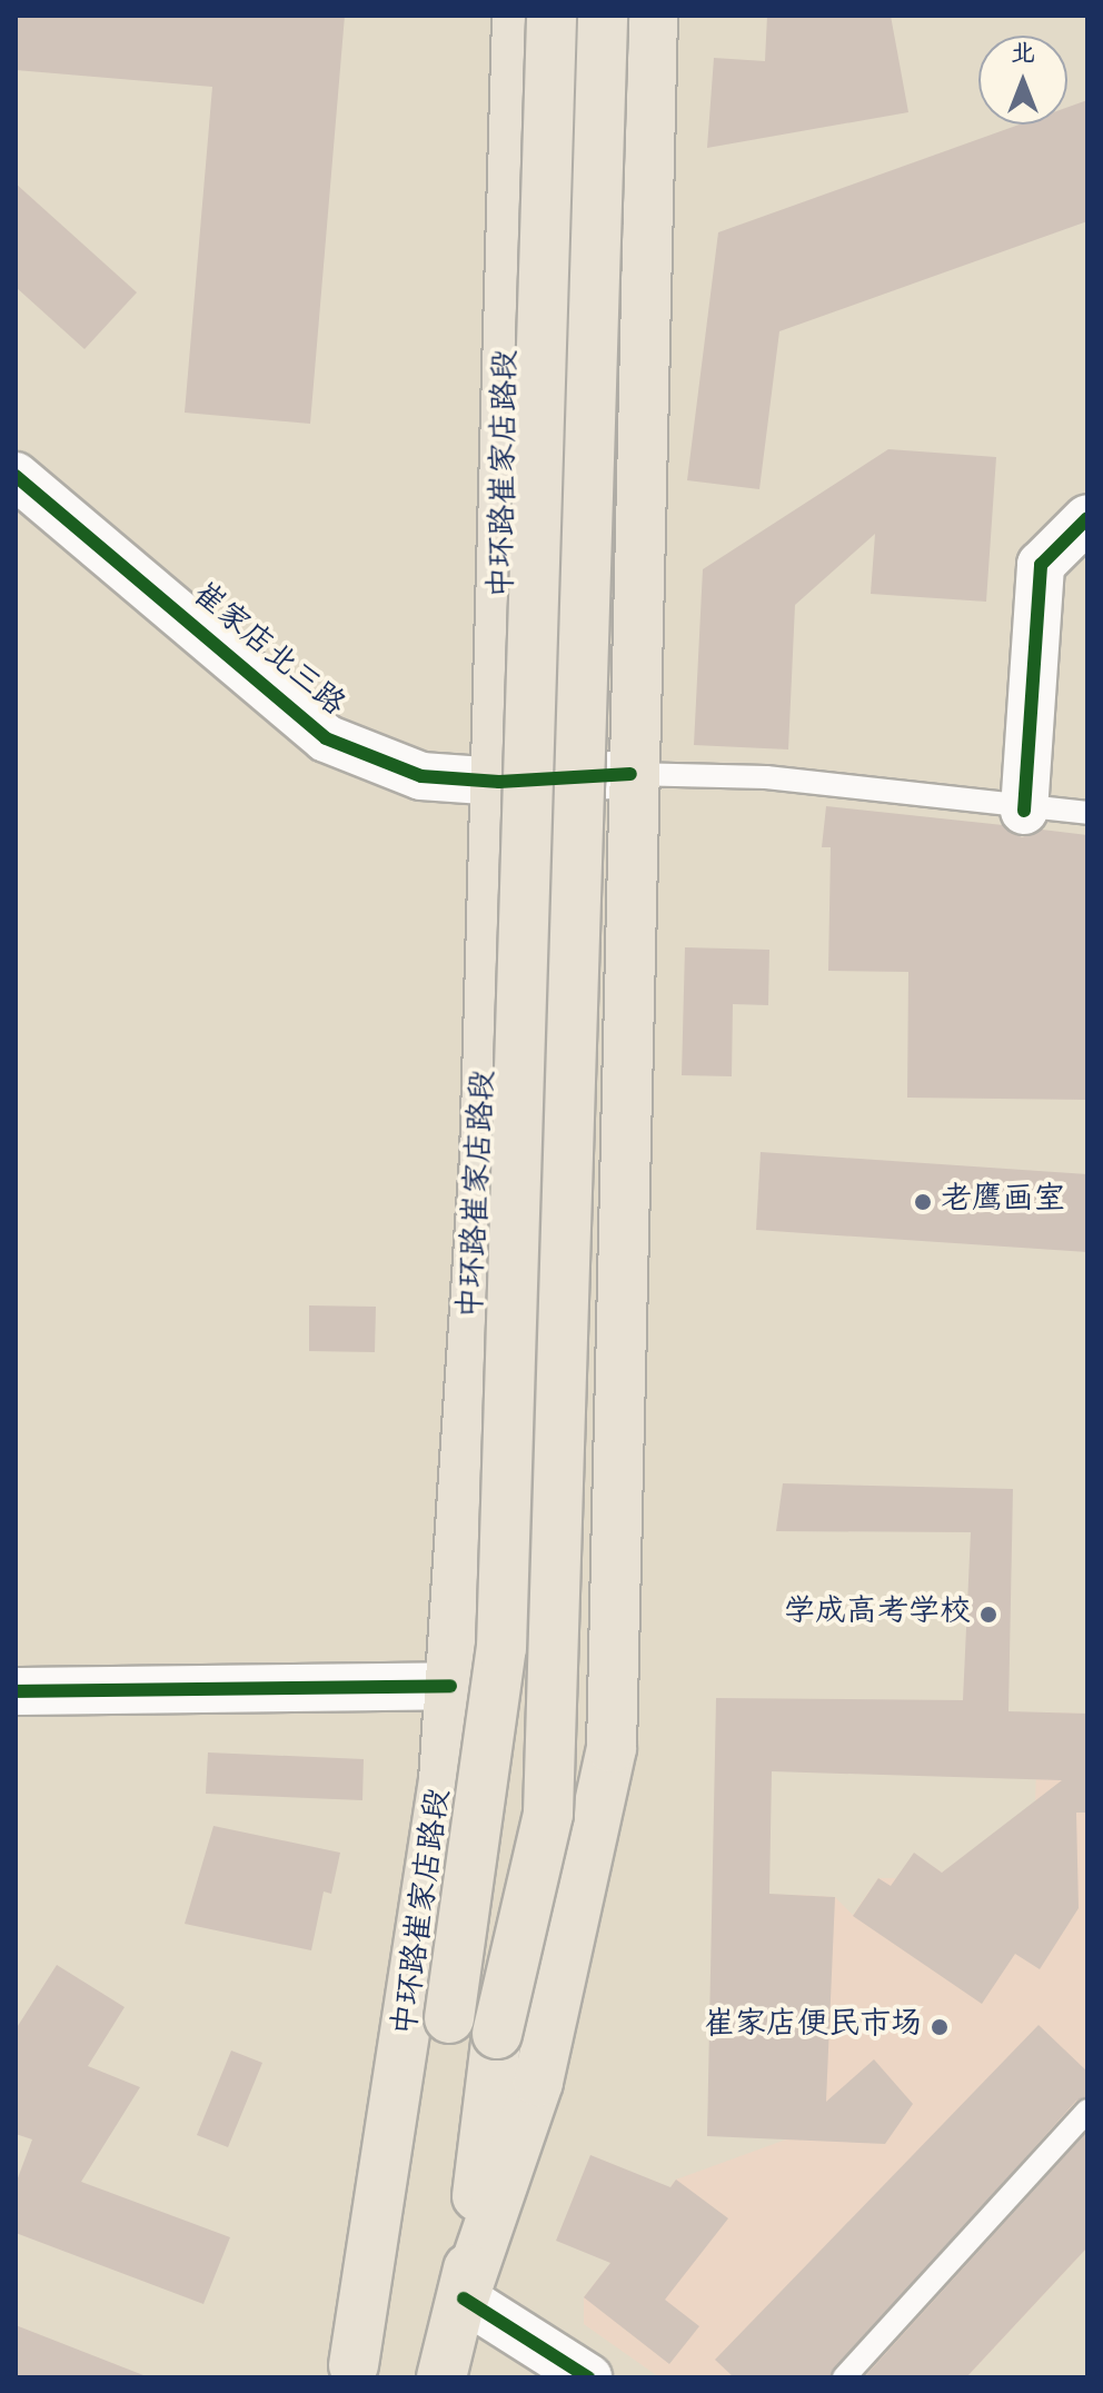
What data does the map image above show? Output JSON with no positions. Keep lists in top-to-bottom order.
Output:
{
  "streets": {
    "main road": ["中环路崔家店路段"],
    "street": ["崔家店北三路"]
  },
  "crossings": [
    ["中环路崔家店路段", "崔家店北三路"]
  ],
  "places": ["老鹰画室", "学成高考学校", "崔家店便民市场"],
  "north": "top"
}
